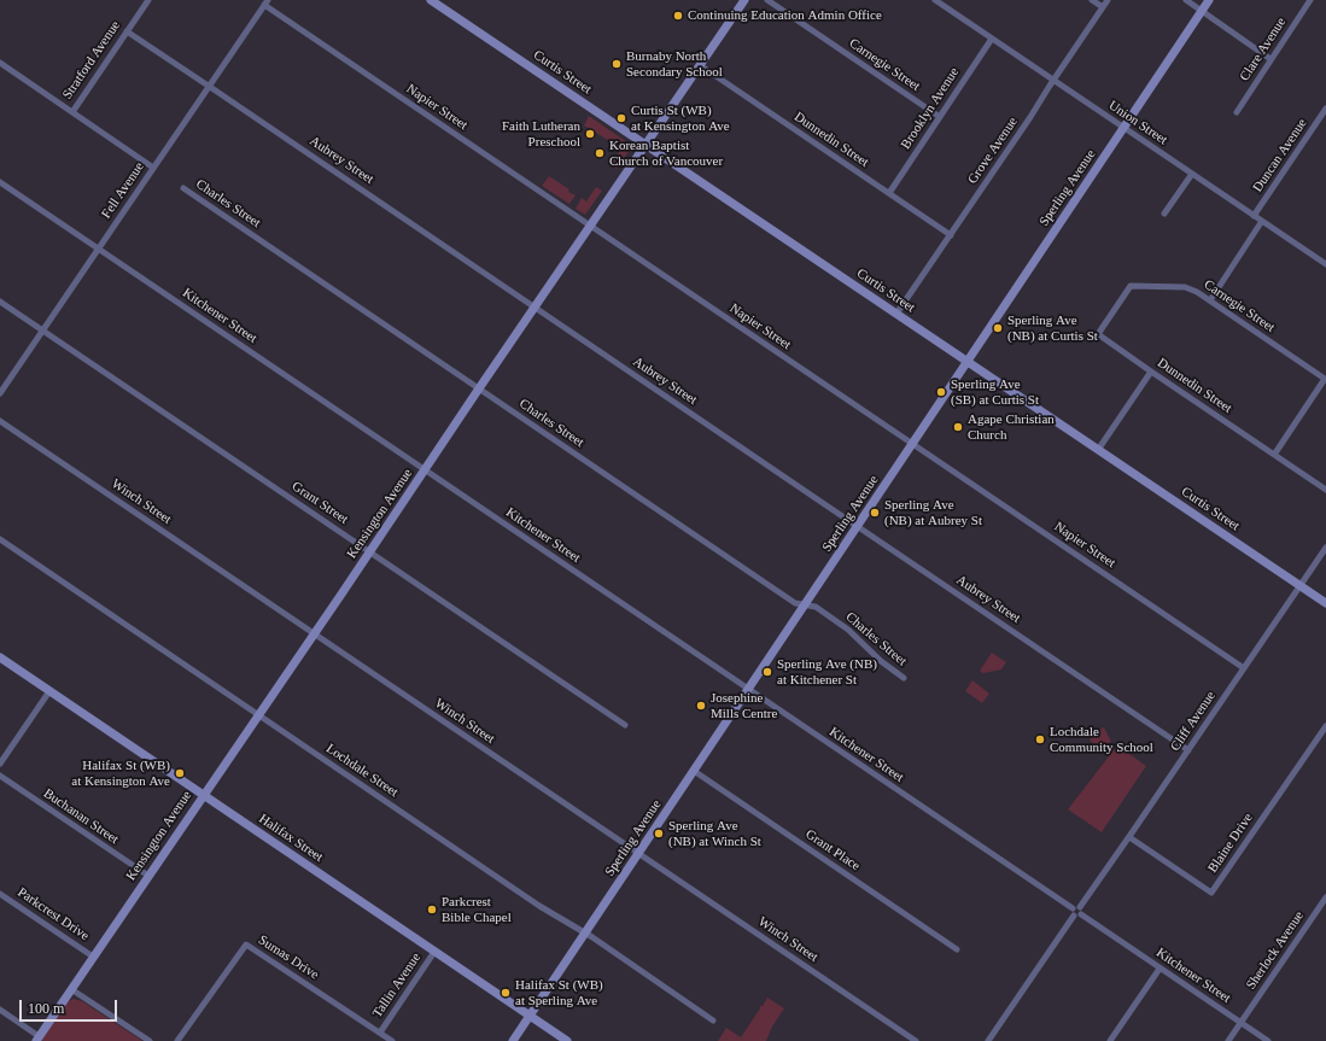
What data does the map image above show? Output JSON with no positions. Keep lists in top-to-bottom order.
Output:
{
  "streets": {
    "street": [
      "Clare Avenue",
      "Stratford Avenue",
      "Carnegie Street",
      "Curtis Street",
      "Napier Street",
      "Brooklyn Avenue",
      "Union Street",
      "Dunnedin Street",
      "Grove Avenue",
      "Duncan Avenue",
      "Aubrey Street",
      "Sperling Avenue",
      "Fell Avenue",
      "Charles Street",
      "Kitchener Street",
      "Winch Street",
      "Grant Street",
      "Kensington Avenue",
      "Cliff Avenue",
      "Lochdale Street",
      "Buchanan Street",
      "Halifax Street",
      "Blaine Drive",
      "Grant Place",
      "Parkcrest Drive",
      "Sherlock Avenue",
      "Sumas Drive",
      "Tallin Avenue"
    ]
  },
  "crossings": [
    ["Stratford Avenue", "Aubrey Street"],
    ["Carnegie Street", "Brooklyn Avenue"],
    ["Carnegie Street", "Dunnedin Street"],
    ["Curtis Street", "Grove Avenue"],
    ["Curtis Street", "Sperling Avenue"],
    ["Curtis Street", "Kensington Avenue"],
    ["Curtis Street", "Cliff Avenue"],
    ["Napier Street", "Sperling Avenue"],
    ["Napier Street", "Fell Avenue"],
    ["Napier Street", "Kensington Avenue"],
    ["Napier Street", "Cliff Avenue"],
    ["Brooklyn Avenue", "Union Street"],
    ["Brooklyn Avenue", "Dunnedin Street"],
    ["Union Street", "Grove Avenue"],
    ["Union Street", "Duncan Avenue"],
    ["Union Street", "Sperling Avenue"],
    ["Dunnedin Street", "Grove Avenue"],
    ["Dunnedin Street", "Kensington Avenue"],
    ["Aubrey Street", "Sperling Avenue"],
    ["Aubrey Street", "Fell Avenue"],
    ["Aubrey Street", "Kensington Avenue"],
    ["Aubrey Street", "Cliff Avenue"],
    ["Sperling Avenue", "Charles Street"],
    ["Sperling Avenue", "Kitchener Street"],
    ["Sperling Avenue", "Winch Street"],
    ["Sperling Avenue", "Lochdale Street"],
    ["Sperling Avenue", "Halifax Street"],
    ["Sperling Avenue", "Grant Place"],
    ["Fell Avenue", "Kitchener Street"],
    ["Fell Avenue", "Grant Street"],
    ["Charles Street", "Kensington Avenue"],
    ["Kitchener Street", "Kensington Avenue"],
    ["Kitchener Street", "Sherlock Avenue"],
    ["Winch Street", "Kensington Avenue"],
    ["Grant Street", "Kensington Avenue"],
    ["Kensington Avenue", "Lochdale Street"],
    ["Kensington Avenue", "Buchanan Street"],
    ["Kensington Avenue", "Halifax Street"],
    ["Kensington Avenue", "Parkcrest Drive"],
    ["Cliff Avenue", "Blaine Drive"],
    ["Halifax Street", "Tallin Avenue"],
    ["Sumas Drive", "Tallin Avenue"]
  ],
  "places": [
    "Continuing Education Admin Office",
    "Burnaby North Secondary School",
    "Curtis St (WB) at Kensington Ave",
    "Faith Lutheran Preschool",
    "Korean Baptist Church of Vancouver",
    "Sperling Ave (NB) at Curtis St",
    "Sperling Ave (SB) at Curtis St",
    "Agape Christian Church",
    "Sperling Ave (NB) at Aubrey St",
    "Sperling Ave (NB) at Kitchener St",
    "Josephine Mills Centre",
    "Lochdale Community School",
    "Halifax St (WB) at Kensington Ave",
    "Sperling Ave (NB) at Winch St",
    "Parkcrest Bible Chapel",
    "Halifax St (WB) at Sperling Ave"
  ],
  "scale_bar": "100 m"
}
